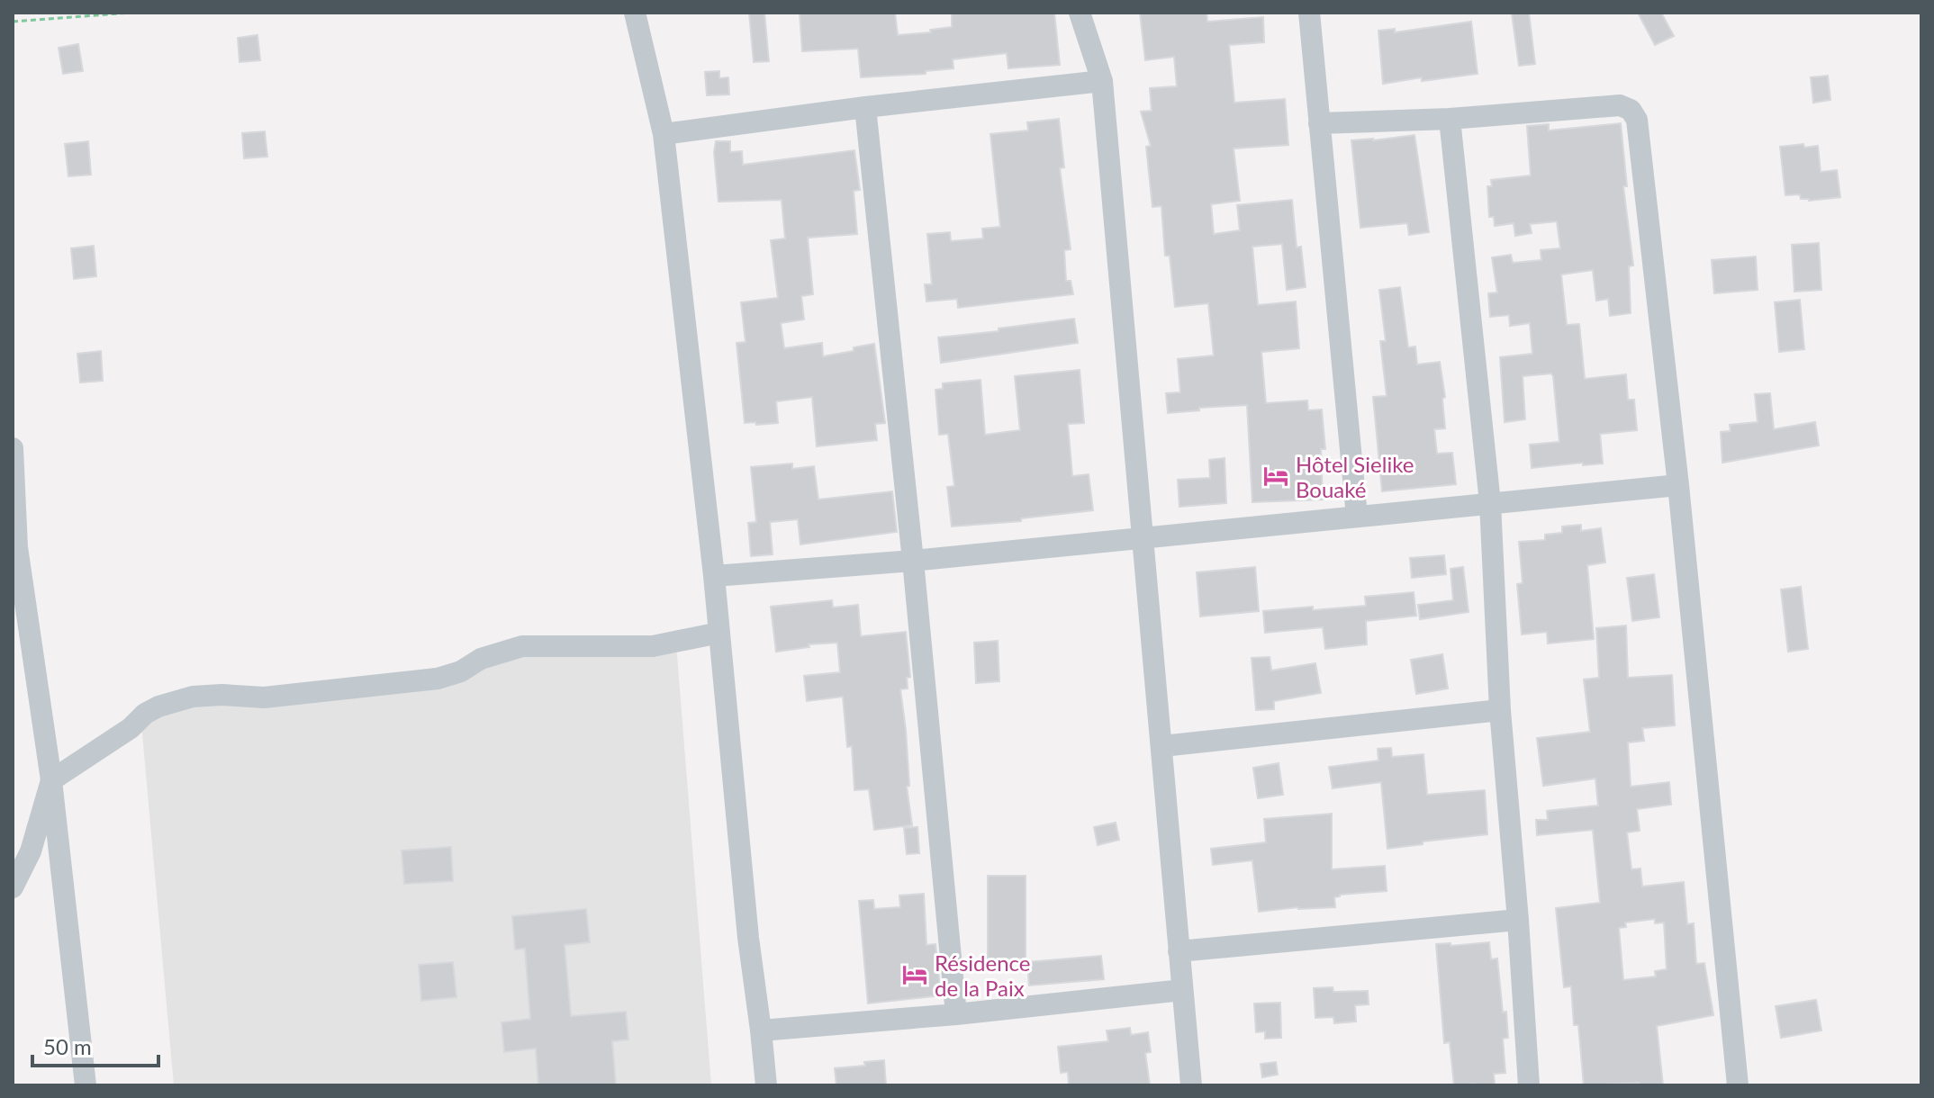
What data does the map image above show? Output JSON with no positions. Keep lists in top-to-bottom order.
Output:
{
  "places": {
    "hotel": ["Hôtel Sielike Bouaké", "Résidence de la Paix"]
  },
  "scale_bar": "50 m"
}
